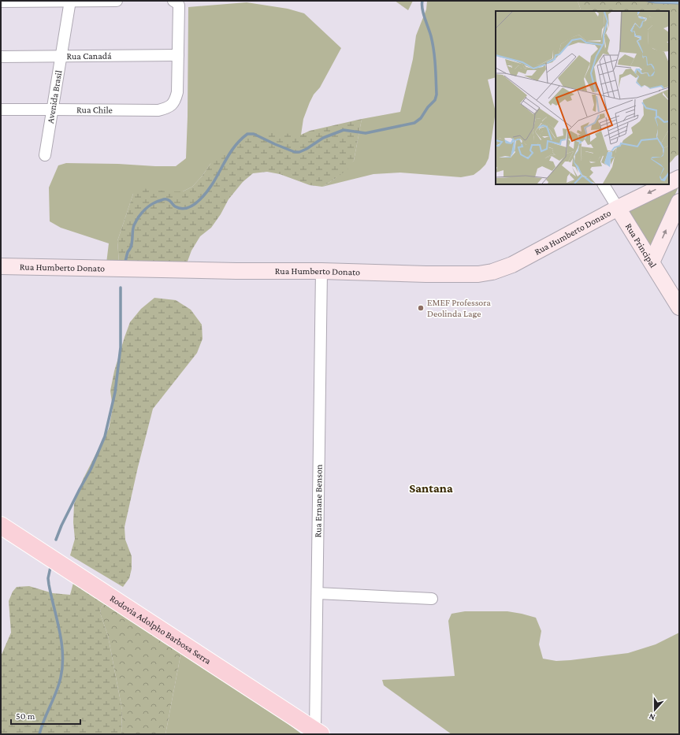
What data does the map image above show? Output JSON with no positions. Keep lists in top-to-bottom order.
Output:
{
  "streets": {
    "main road": ["Rua Humberto Donato", "Rua Principal", "Rodovia Adolpho Barbosa Serra"],
    "street": [
      "Rua Canadá",
      "Avenida Brasil",
      "Rua Chile",
      "Rua Ernane Benson"
    ]
  },
  "crossings": [
    ["Rua Canadá", "Avenida Brasil"],
    ["Rua Canadá", "Rua Chile"],
    ["Avenida Brasil", "Rua Chile"],
    ["Rua Humberto Donato", "Rua Principal"],
    ["Rua Humberto Donato", "Rua Ernane Benson"],
    ["Rua Ernane Benson", "Rodovia Adolpho Barbosa Serra"]
  ],
  "districts": ["Santana"],
  "places": ["EMEF Professora Deolinda Lage"],
  "scale_bar": "50 m",
  "north": "bottom"
}
